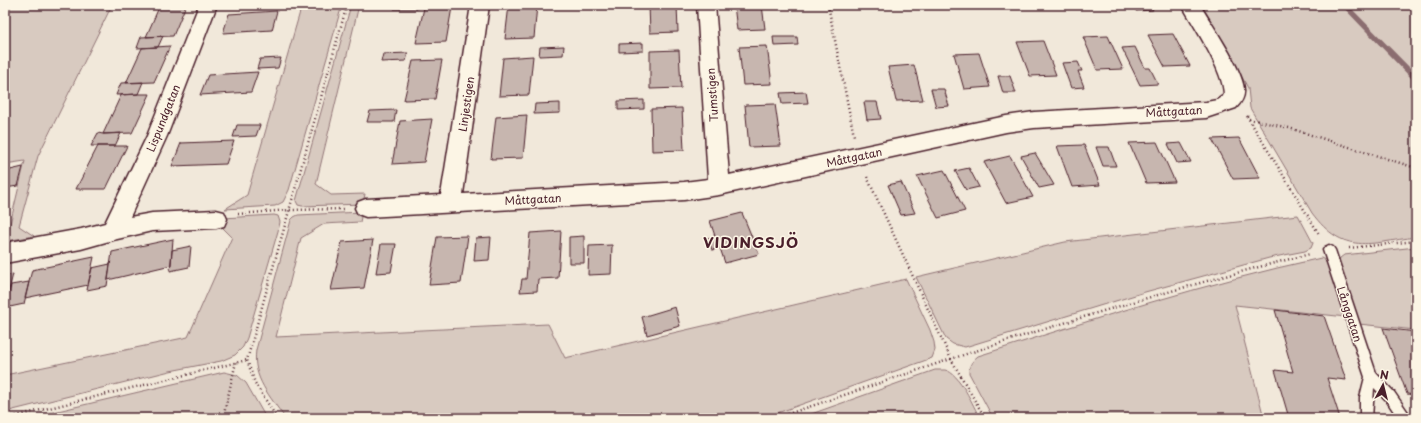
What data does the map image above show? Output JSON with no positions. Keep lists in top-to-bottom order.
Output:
{
  "streets": {
    "street": [
      "Tumstigen",
      "Linjestigen",
      "Måttgatan",
      "Lispundgatan"
    ],
    "lane": ["Långgatan"]
  },
  "crossings": [
    ["Tumstigen", "Måttgatan"],
    ["Linjestigen", "Måttgatan"]
  ],
  "districts": ["VIDINGSJÖ"],
  "north": "top"
}
